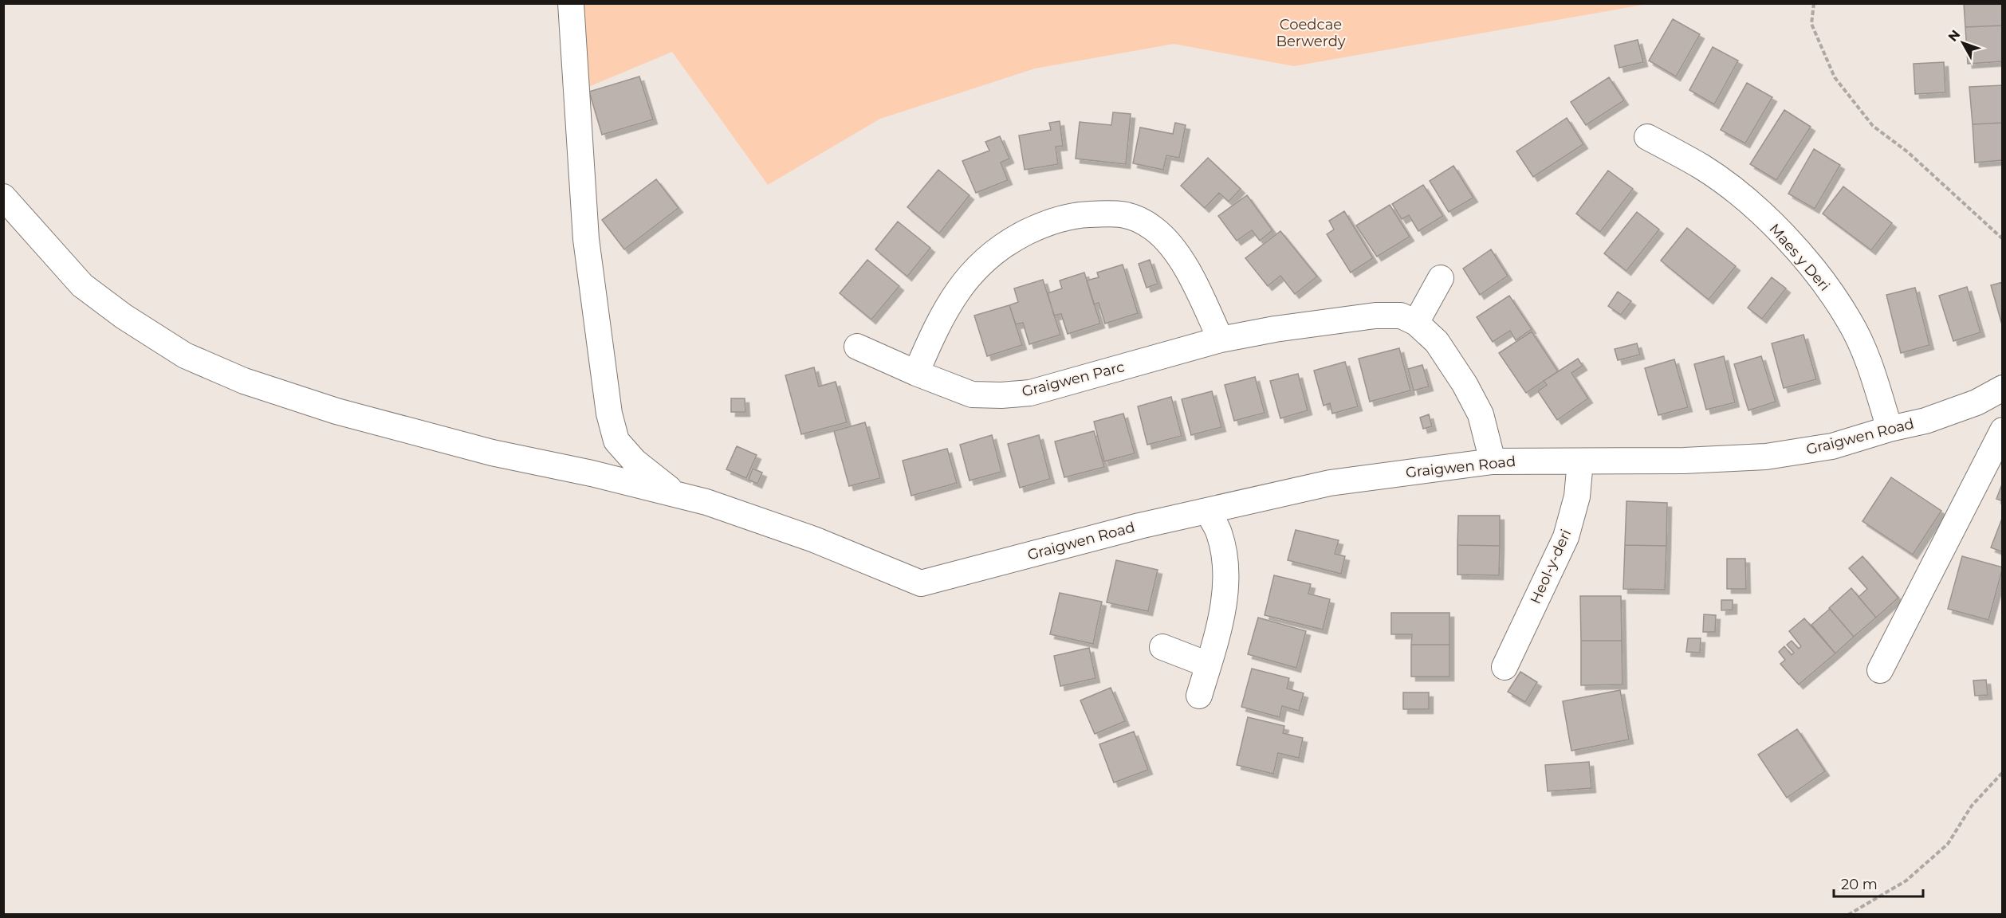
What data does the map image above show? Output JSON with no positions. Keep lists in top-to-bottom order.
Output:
{
  "streets": {
    "street": [
      "Maes y Deri",
      "Graigwen Parc",
      "Graigwen Road",
      "Heol-y-deri"
    ]
  },
  "crossings": [
    ["Maes y Deri", "Graigwen Road"],
    ["Graigwen Parc", "Graigwen Road"],
    ["Graigwen Road", "Heol-y-deri"]
  ],
  "parks": ["Coedcae Berwerdy"],
  "scale_bar": "20 m",
  "north": "top left"
}
